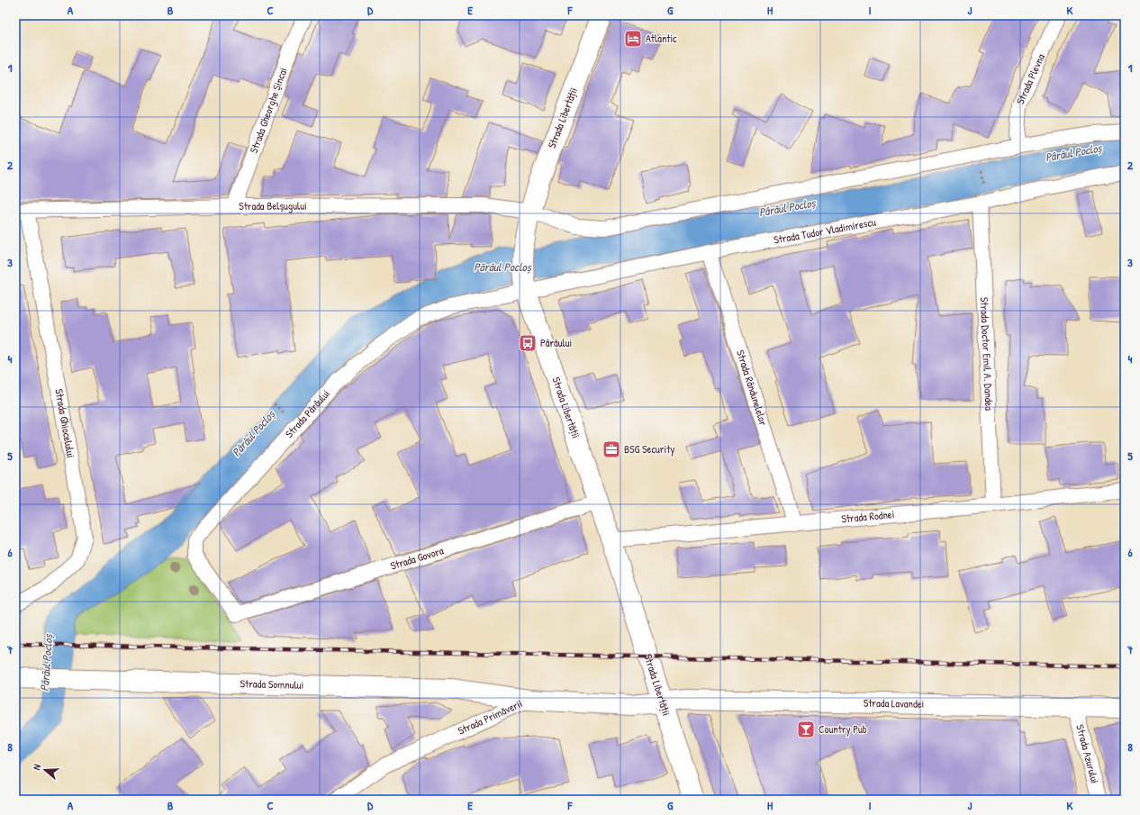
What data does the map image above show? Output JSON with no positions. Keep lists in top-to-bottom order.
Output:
{
  "streets": {
    "main road": [
      "Strada Libertății",
      "Strada Somnului",
      "Strada Lavandei",
      "Strada Primăverii"
    ],
    "street": [
      "Strada Plevna",
      "Strada Gheorghe Șincai",
      "Strada Belșugului",
      "Strada Tudor Vladimirescu",
      "Strada Doctor Emil A. Dandea",
      "Strada Rândunelelor",
      "Strada Pârâului",
      "Strada Ghiocelului",
      "Strada Rodnei",
      "Strada Govora",
      "Strada Azurului"
    ]
  },
  "crossings": [
    ["Strada Gheorghe Șincai", "Strada Belșugului"],
    ["Strada Libertății", "Strada Belșugului"],
    ["Strada Libertății", "Strada Tudor Vladimirescu"],
    ["Strada Libertății", "Strada Pârâului"],
    ["Strada Libertății", "Strada Rodnei"],
    ["Strada Libertății", "Strada Govora"],
    ["Strada Libertății", "Strada Lavandei"],
    ["Strada Libertății", "Strada Primăverii"],
    ["Strada Belșugului", "Strada Ghiocelului"],
    ["Strada Tudor Vladimirescu", "Strada Doctor Emil A. Dandea"],
    ["Strada Tudor Vladimirescu", "Strada Rândunelelor"],
    ["Strada Tudor Vladimirescu", "Strada Pârâului"],
    ["Strada Doctor Emil A. Dandea", "Strada Rodnei"],
    ["Strada Rândunelelor", "Strada Rodnei"],
    ["Strada Pârâului", "Strada Govora"],
    ["Strada Somnului", "Strada Primăverii"],
    ["Strada Lavandei", "Strada Primăverii"],
    ["Strada Lavandei", "Strada Azurului"]
  ],
  "water": ["Pârâul Pocloș"],
  "places": {
    "hotel": ["Atlantic"],
    "bus stop": ["Pârâului"],
    "office": ["BSG Security"],
    "bar": ["Country Pub"]
  },
  "north": "left",
  "grid": {
    "columns": [
      "A",
      "B",
      "C",
      "D",
      "E",
      "F",
      "G",
      "H",
      "I",
      "J",
      "K"
    ],
    "rows": [
      "1",
      "2",
      "3",
      "4",
      "5",
      "6",
      "7",
      "8"
    ]
  }
}
